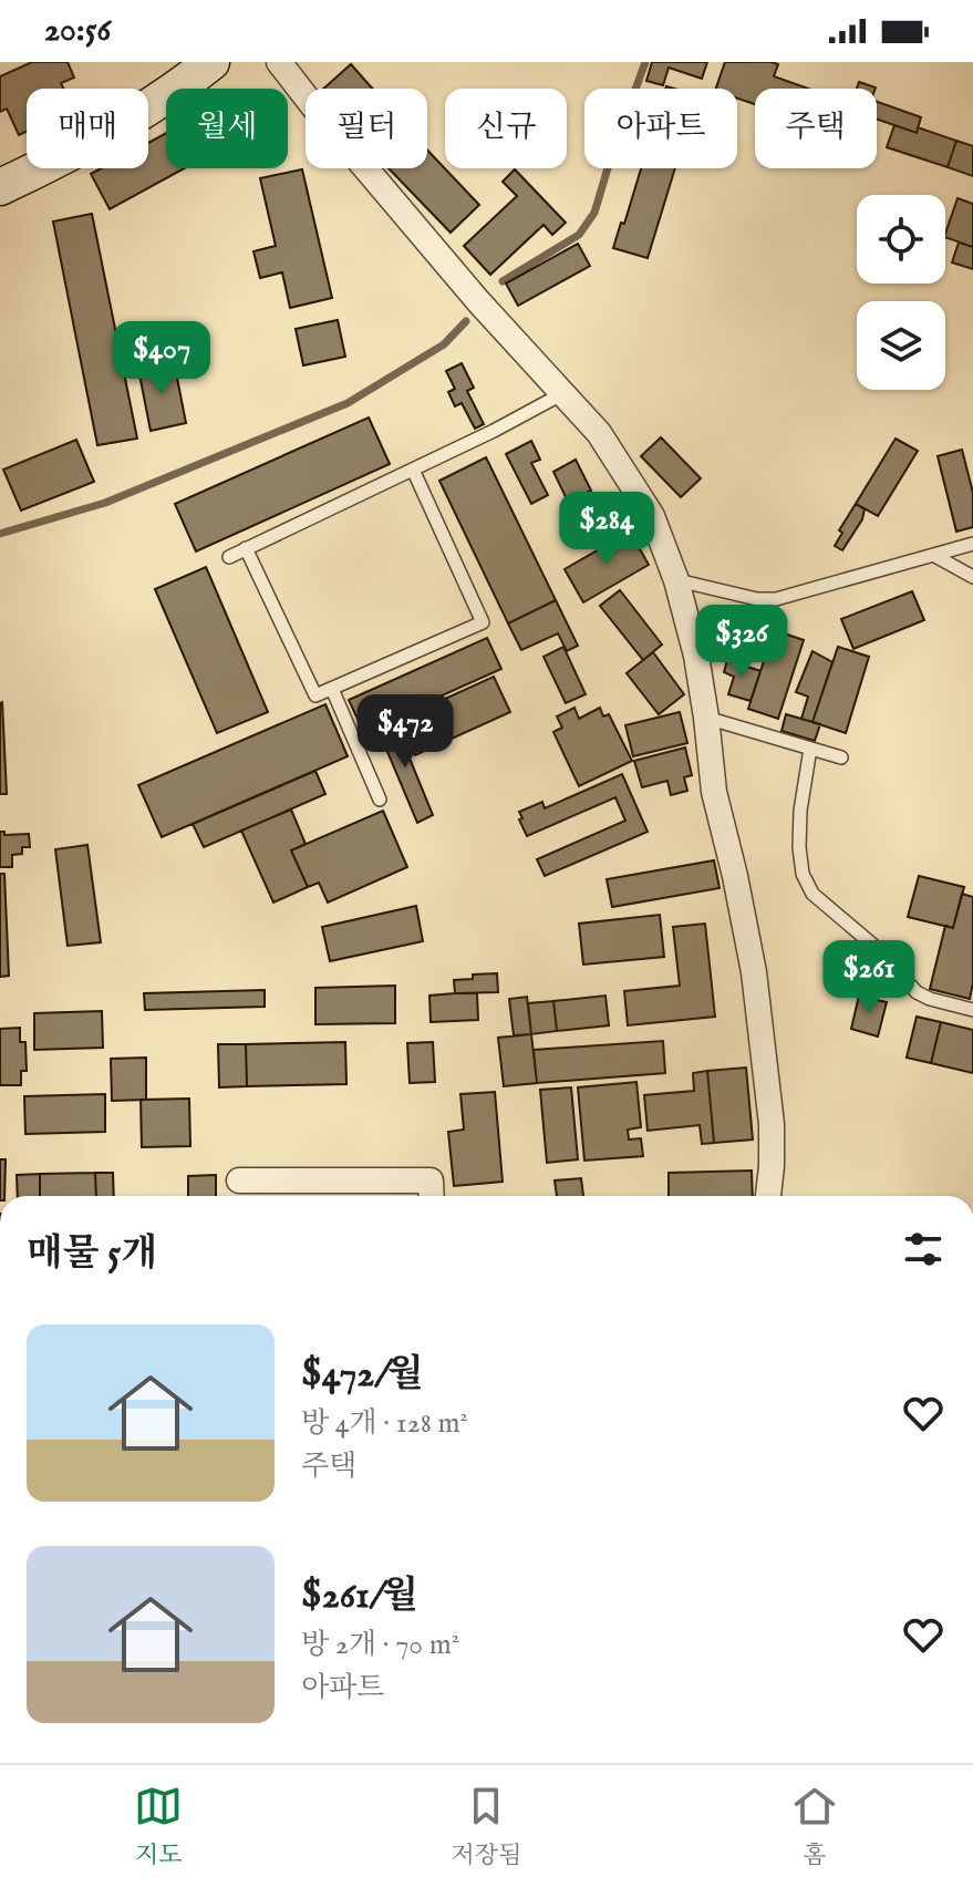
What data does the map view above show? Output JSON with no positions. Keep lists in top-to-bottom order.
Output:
{
  "page": {
    "status": "20:56",
    "chip": [
      "매매",
      "월세",
      "필터",
      "신규",
      "아파트",
      "주택"
    ],
    "price": [
      "$407",
      "$284",
      "$326",
      "$472",
      "$261"
    ],
    "heading": "매물 5개",
    "list": [
      {
        "name": "$472/월",
        "note": "방 4개 · 128 m² · 주택"
      },
      {
        "name": "$261/월",
        "note": "방 2개 · 70 m² · 아파트"
      }
    ],
    "tabs": ["지도", "저장됨", "홈"]
  }
}
